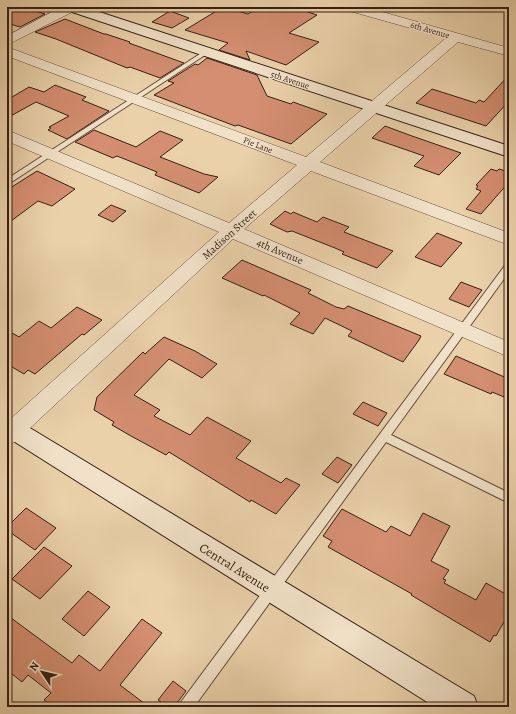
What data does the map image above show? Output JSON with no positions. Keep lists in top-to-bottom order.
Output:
{
  "streets": {
    "street": [
      "6th Avenue",
      "5th Avenue",
      "Pie Lane",
      "Madison Street",
      "4th Avenue",
      "Central Avenue"
    ]
  },
  "crossings": [
    ["6th Avenue", "Madison Street"],
    ["5th Avenue", "Madison Street"],
    ["Pie Lane", "Madison Street"],
    ["Madison Street", "4th Avenue"],
    ["Madison Street", "Central Avenue"]
  ],
  "north": "top left"
}
